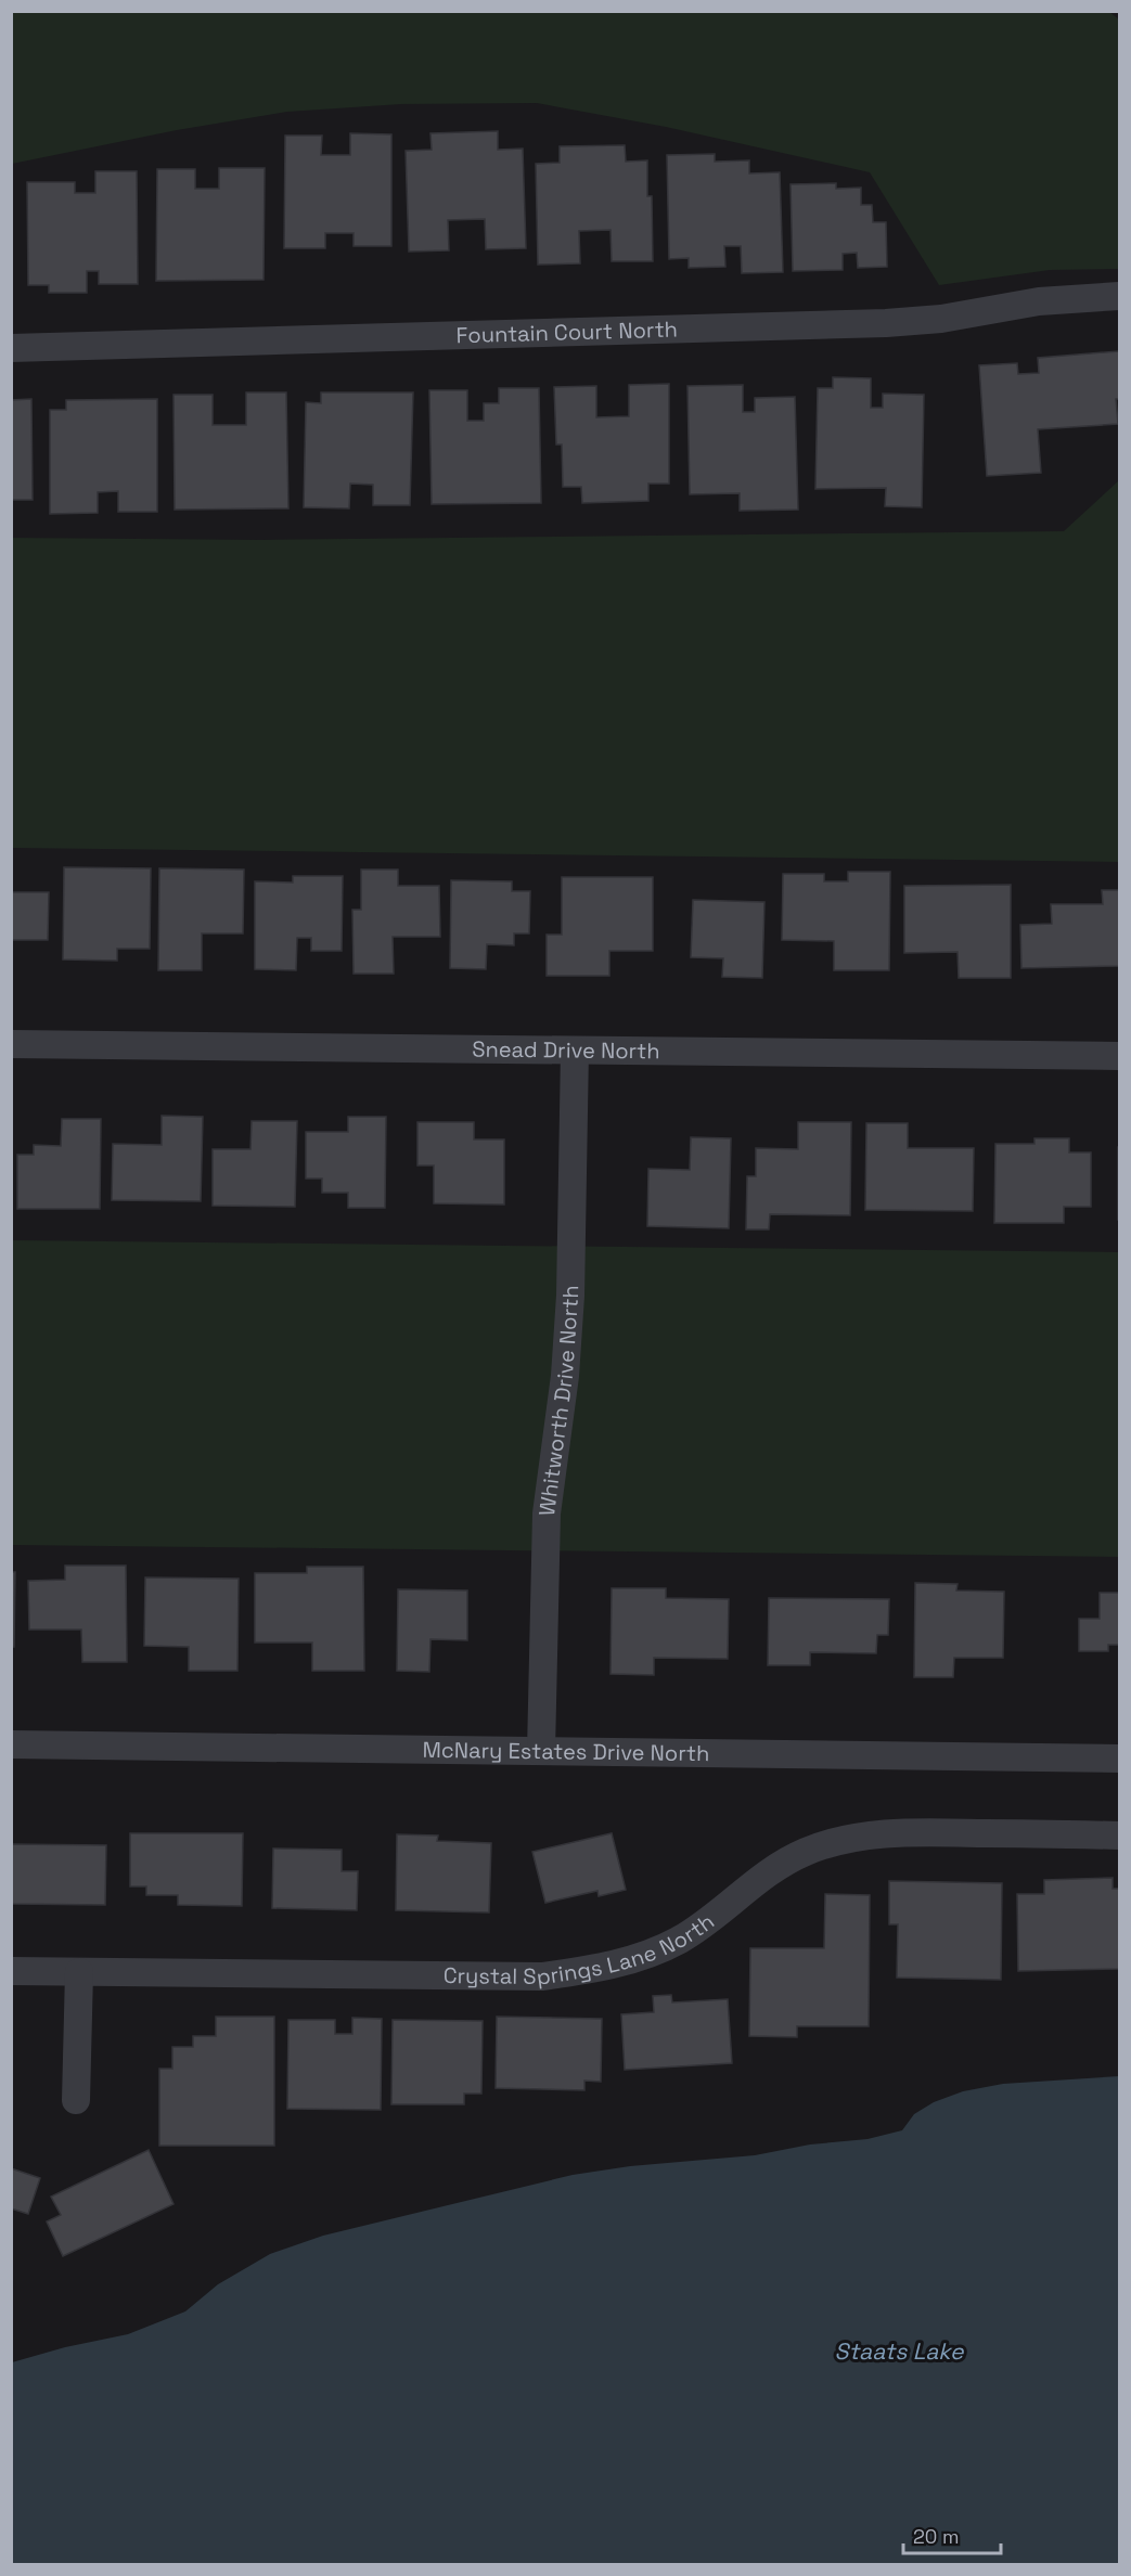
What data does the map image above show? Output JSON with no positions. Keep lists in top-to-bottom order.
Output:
{
  "streets": {
    "street": [
      "Fountain Court North",
      "Snead Drive North",
      "Whitworth Drive North",
      "McNary Estates Drive North",
      "Crystal Springs Lane North"
    ]
  },
  "crossings": [
    ["Snead Drive North", "Whitworth Drive North"],
    ["Whitworth Drive North", "McNary Estates Drive North"]
  ],
  "water": ["Staats Lake"],
  "scale_bar": "20 m"
}
